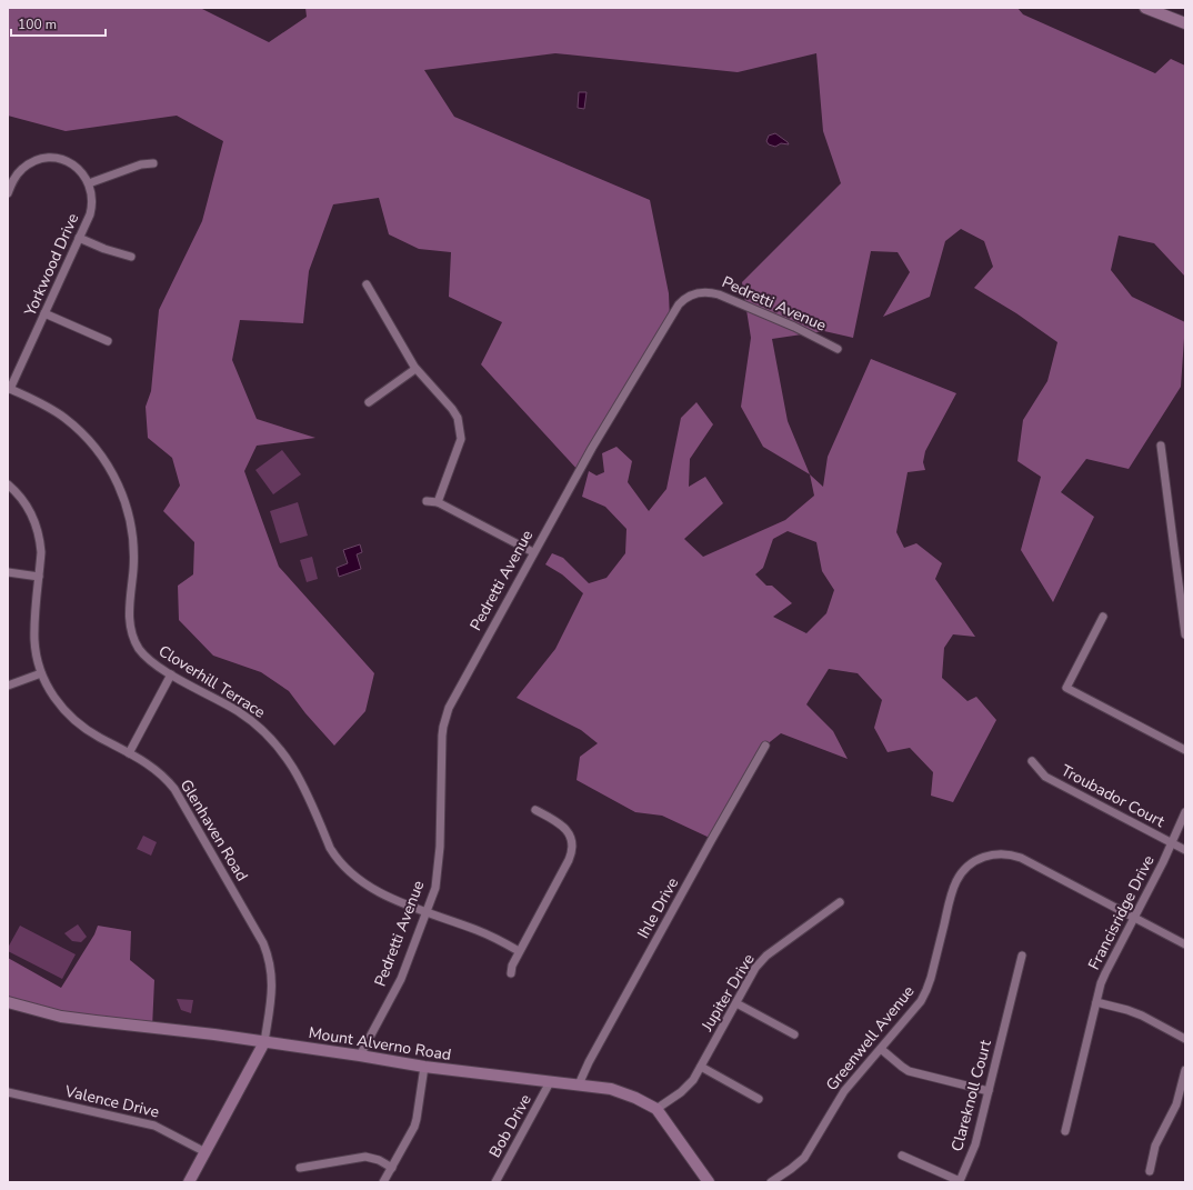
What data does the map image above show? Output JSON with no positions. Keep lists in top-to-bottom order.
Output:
{
  "streets": {
    "street": [
      "Yorkwood Drive",
      "Pedretti Avenue",
      "Cloverhill Terrace",
      "Troubador Court",
      "Glenhaven Road",
      "Ihle Drive",
      "Francisridge Drive",
      "Jupiter Drive",
      "Greenwell Avenue",
      "Mount Alverno Road",
      "Clareknoll Court",
      "Valence Drive",
      "Bob Drive"
    ]
  },
  "crossings": [
    ["Yorkwood Drive", "Cloverhill Terrace"],
    ["Pedretti Avenue", "Cloverhill Terrace"],
    ["Pedretti Avenue", "Mount Alverno Road"],
    ["Troubador Court", "Francisridge Drive"],
    ["Glenhaven Road", "Mount Alverno Road"],
    ["Ihle Drive", "Mount Alverno Road"],
    ["Francisridge Drive", "Greenwell Avenue"],
    ["Jupiter Drive", "Mount Alverno Road"],
    ["Mount Alverno Road", "Bob Drive"]
  ],
  "scale_bar": "100 m"
}
